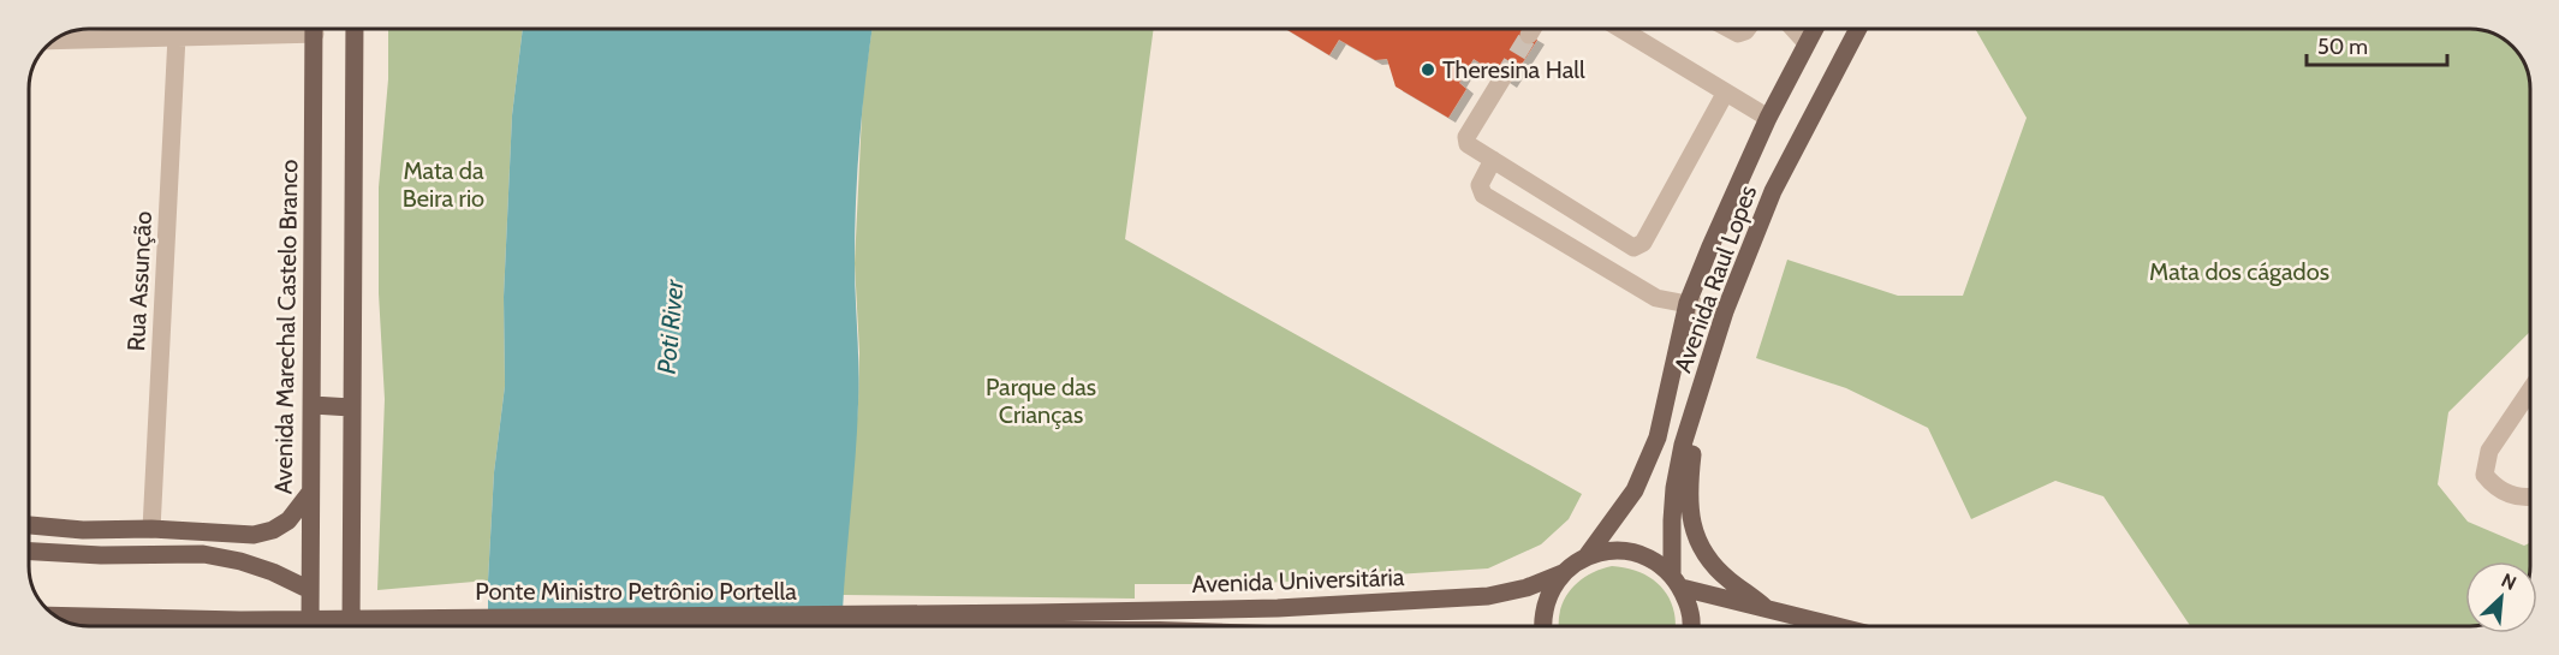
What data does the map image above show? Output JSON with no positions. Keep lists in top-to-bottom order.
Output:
{
  "streets": {
    "main road": [
      "Avenida Raul Lopes",
      "Avenida Marechal Castelo Branco",
      "Avenida Universitária",
      "Ponte Ministro Petrônio Portella"
    ],
    "street": ["Rua Assunção"]
  },
  "crossings": [
    ["Avenida Universitária", "Ponte Ministro Petrônio Portella"]
  ],
  "water": ["Poti River"],
  "parks": ["Mata da Beira rio", "Mata dos cágados", "Parque das Crianças"],
  "places": ["Theresina Hall"],
  "scale_bar": "50 m",
  "north": "top right"
}
